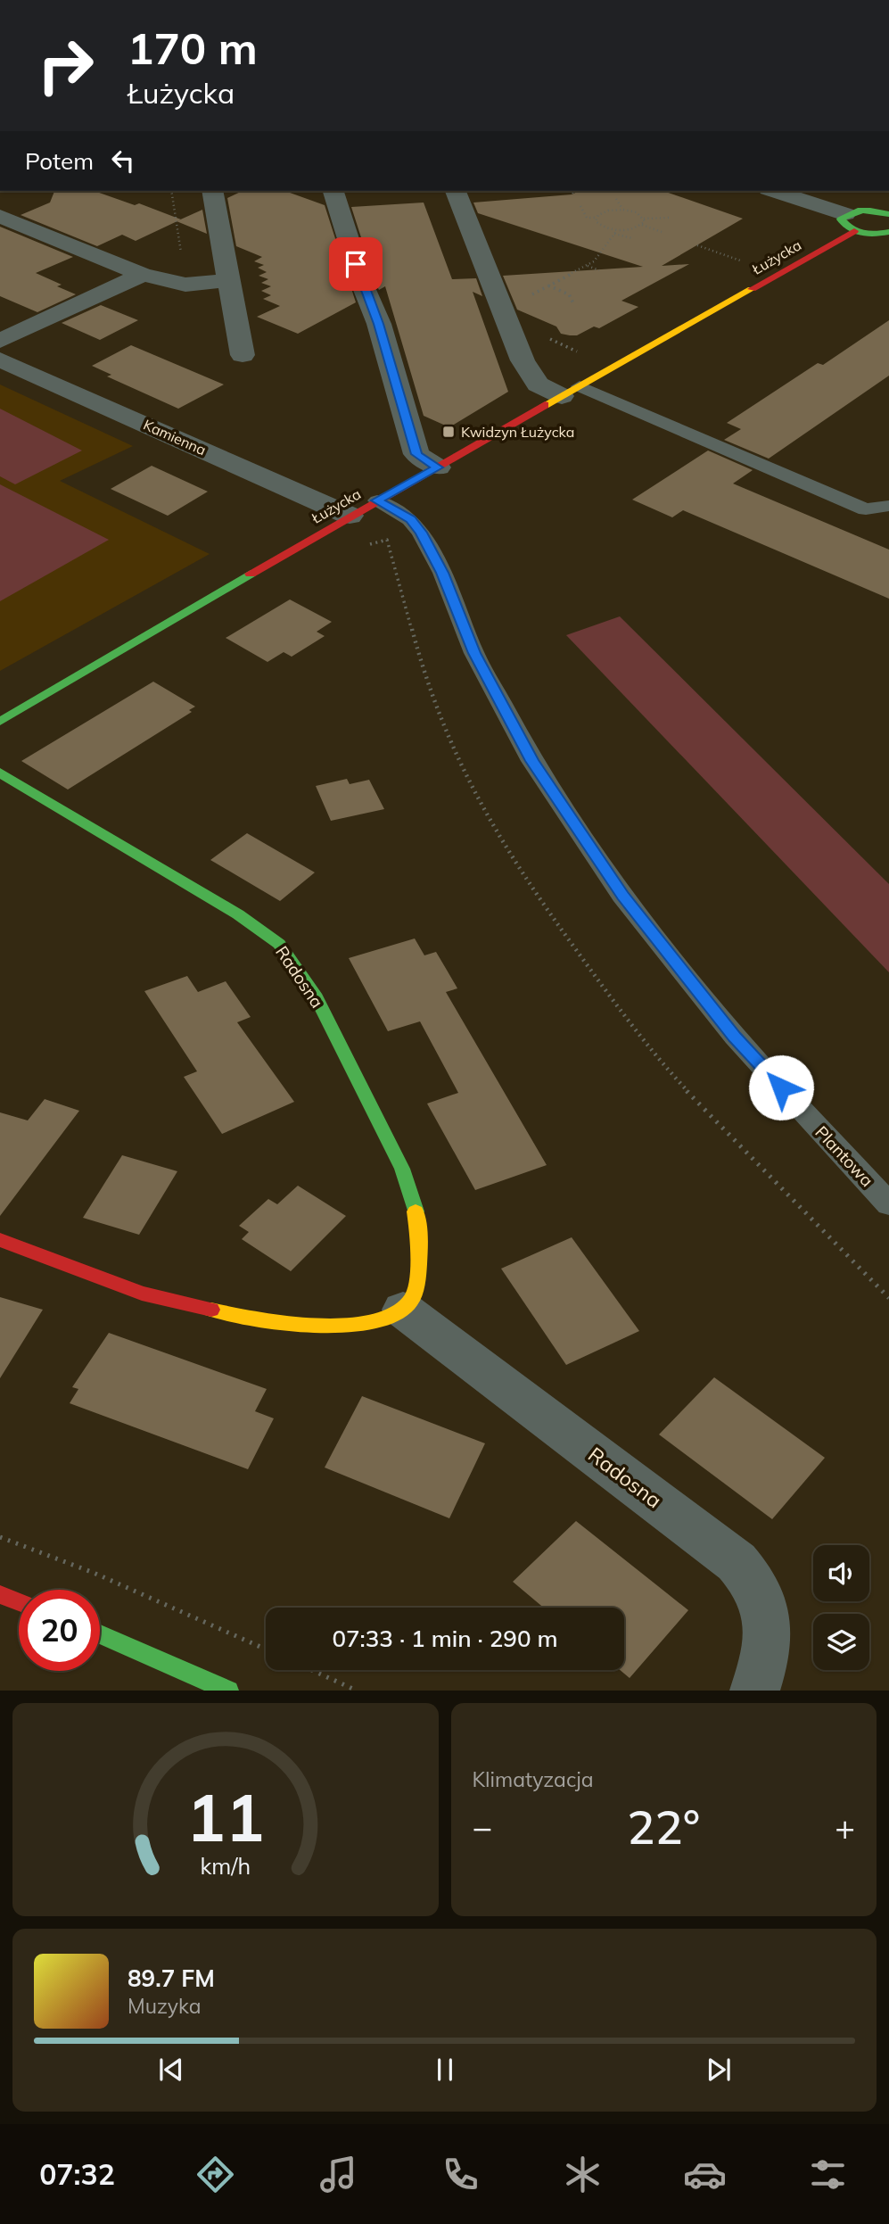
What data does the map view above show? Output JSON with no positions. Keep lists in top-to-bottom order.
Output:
{
  "streets": {
    "street": ["Łużycka", "Kamienna", "Radosna"],
    "lane": ["Plantowa"]
  },
  "crossings": [
    ["Łużycka", "Kamienna"],
    ["Łużycka", "Plantowa"]
  ],
  "places": {
    "transit": ["Kwidzyn Łużycka"]
  },
  "page": {
    "turn": ["170 m", "Łużycka"],
    "then": "Potem",
    "limit": "20",
    "trip": "07:33 · 1 min · 290 m",
    "tile": "Klimatyzacja",
    "heat": ["−", "22°", "+"],
    "song": ["89.7 FM", "Muzyka"],
    "tabs": "07:32",
    "gauge": ["11", "km/h"]
  }
}
